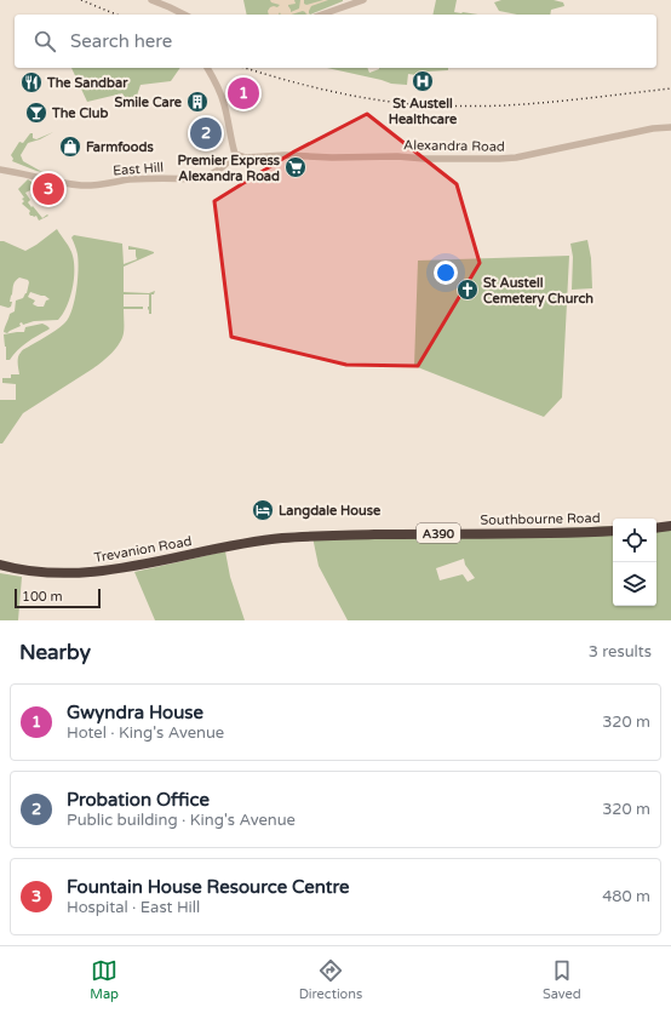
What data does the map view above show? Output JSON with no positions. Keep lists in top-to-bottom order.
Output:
{
  "streets": {
    "highway": ["Southbourne Road", "A390", "Trevanion Road"],
    "street": ["Alexandra Road", "East Hill"]
  },
  "crossings": [
    ["Alexandra Road", "East Hill"],
    ["Southbourne Road", "Trevanion Road"]
  ],
  "places": {
    "hospital": ["St Austell Healthcare"],
    "restaurant": ["The Sandbar"],
    "building": ["Smile Care"],
    "bar": ["The Club"],
    "shop": ["Farmfoods"],
    "supermarket": ["Premier Express Alexandra Road"],
    "church": ["St Austell Cemetery Church"],
    "hotel": ["Langdale House"]
  },
  "scale_bar": "100 m",
  "page": {
    "search": "Search here",
    "pins": ["1", "2", "3"],
    "scale": "100 m",
    "heading": ["Nearby", "3 results"],
    "list": [
      {
        "mark": "1",
        "name": "Gwyndra House",
        "note": "Hotel · King's Avenue",
        "value": "320 m"
      },
      {
        "mark": "2",
        "name": "Probation Office",
        "note": "Public building · King's Avenue",
        "value": "320 m"
      },
      {
        "mark": "3",
        "name": "Fountain House Resource Centre",
        "note": "Hospital · East Hill",
        "value": "480 m"
      }
    ],
    "nav": ["Map", "Directions", "Saved"]
  }
}
